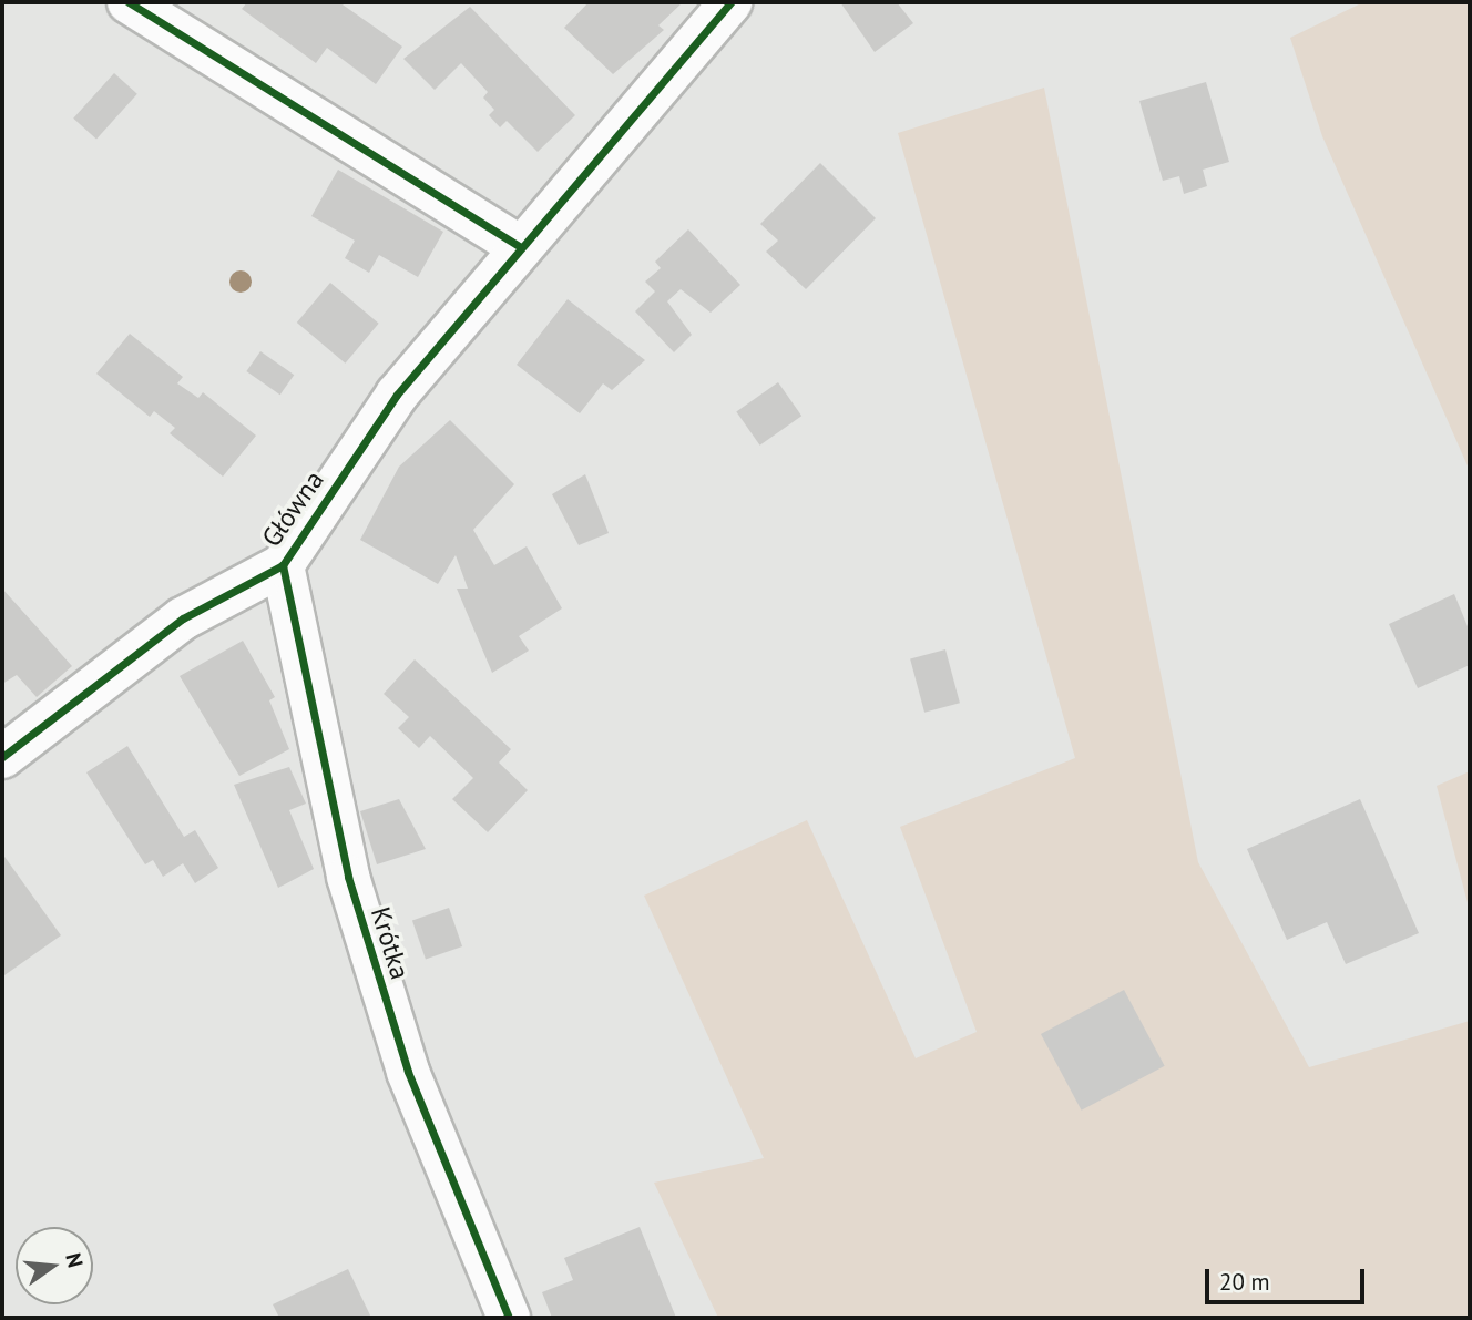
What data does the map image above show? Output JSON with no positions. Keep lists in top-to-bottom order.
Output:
{
  "streets": {
    "street": ["Główna", "Krótka"]
  },
  "crossings": [
    ["Główna", "Krótka"]
  ],
  "scale_bar": "20 m",
  "north": "right"
}
